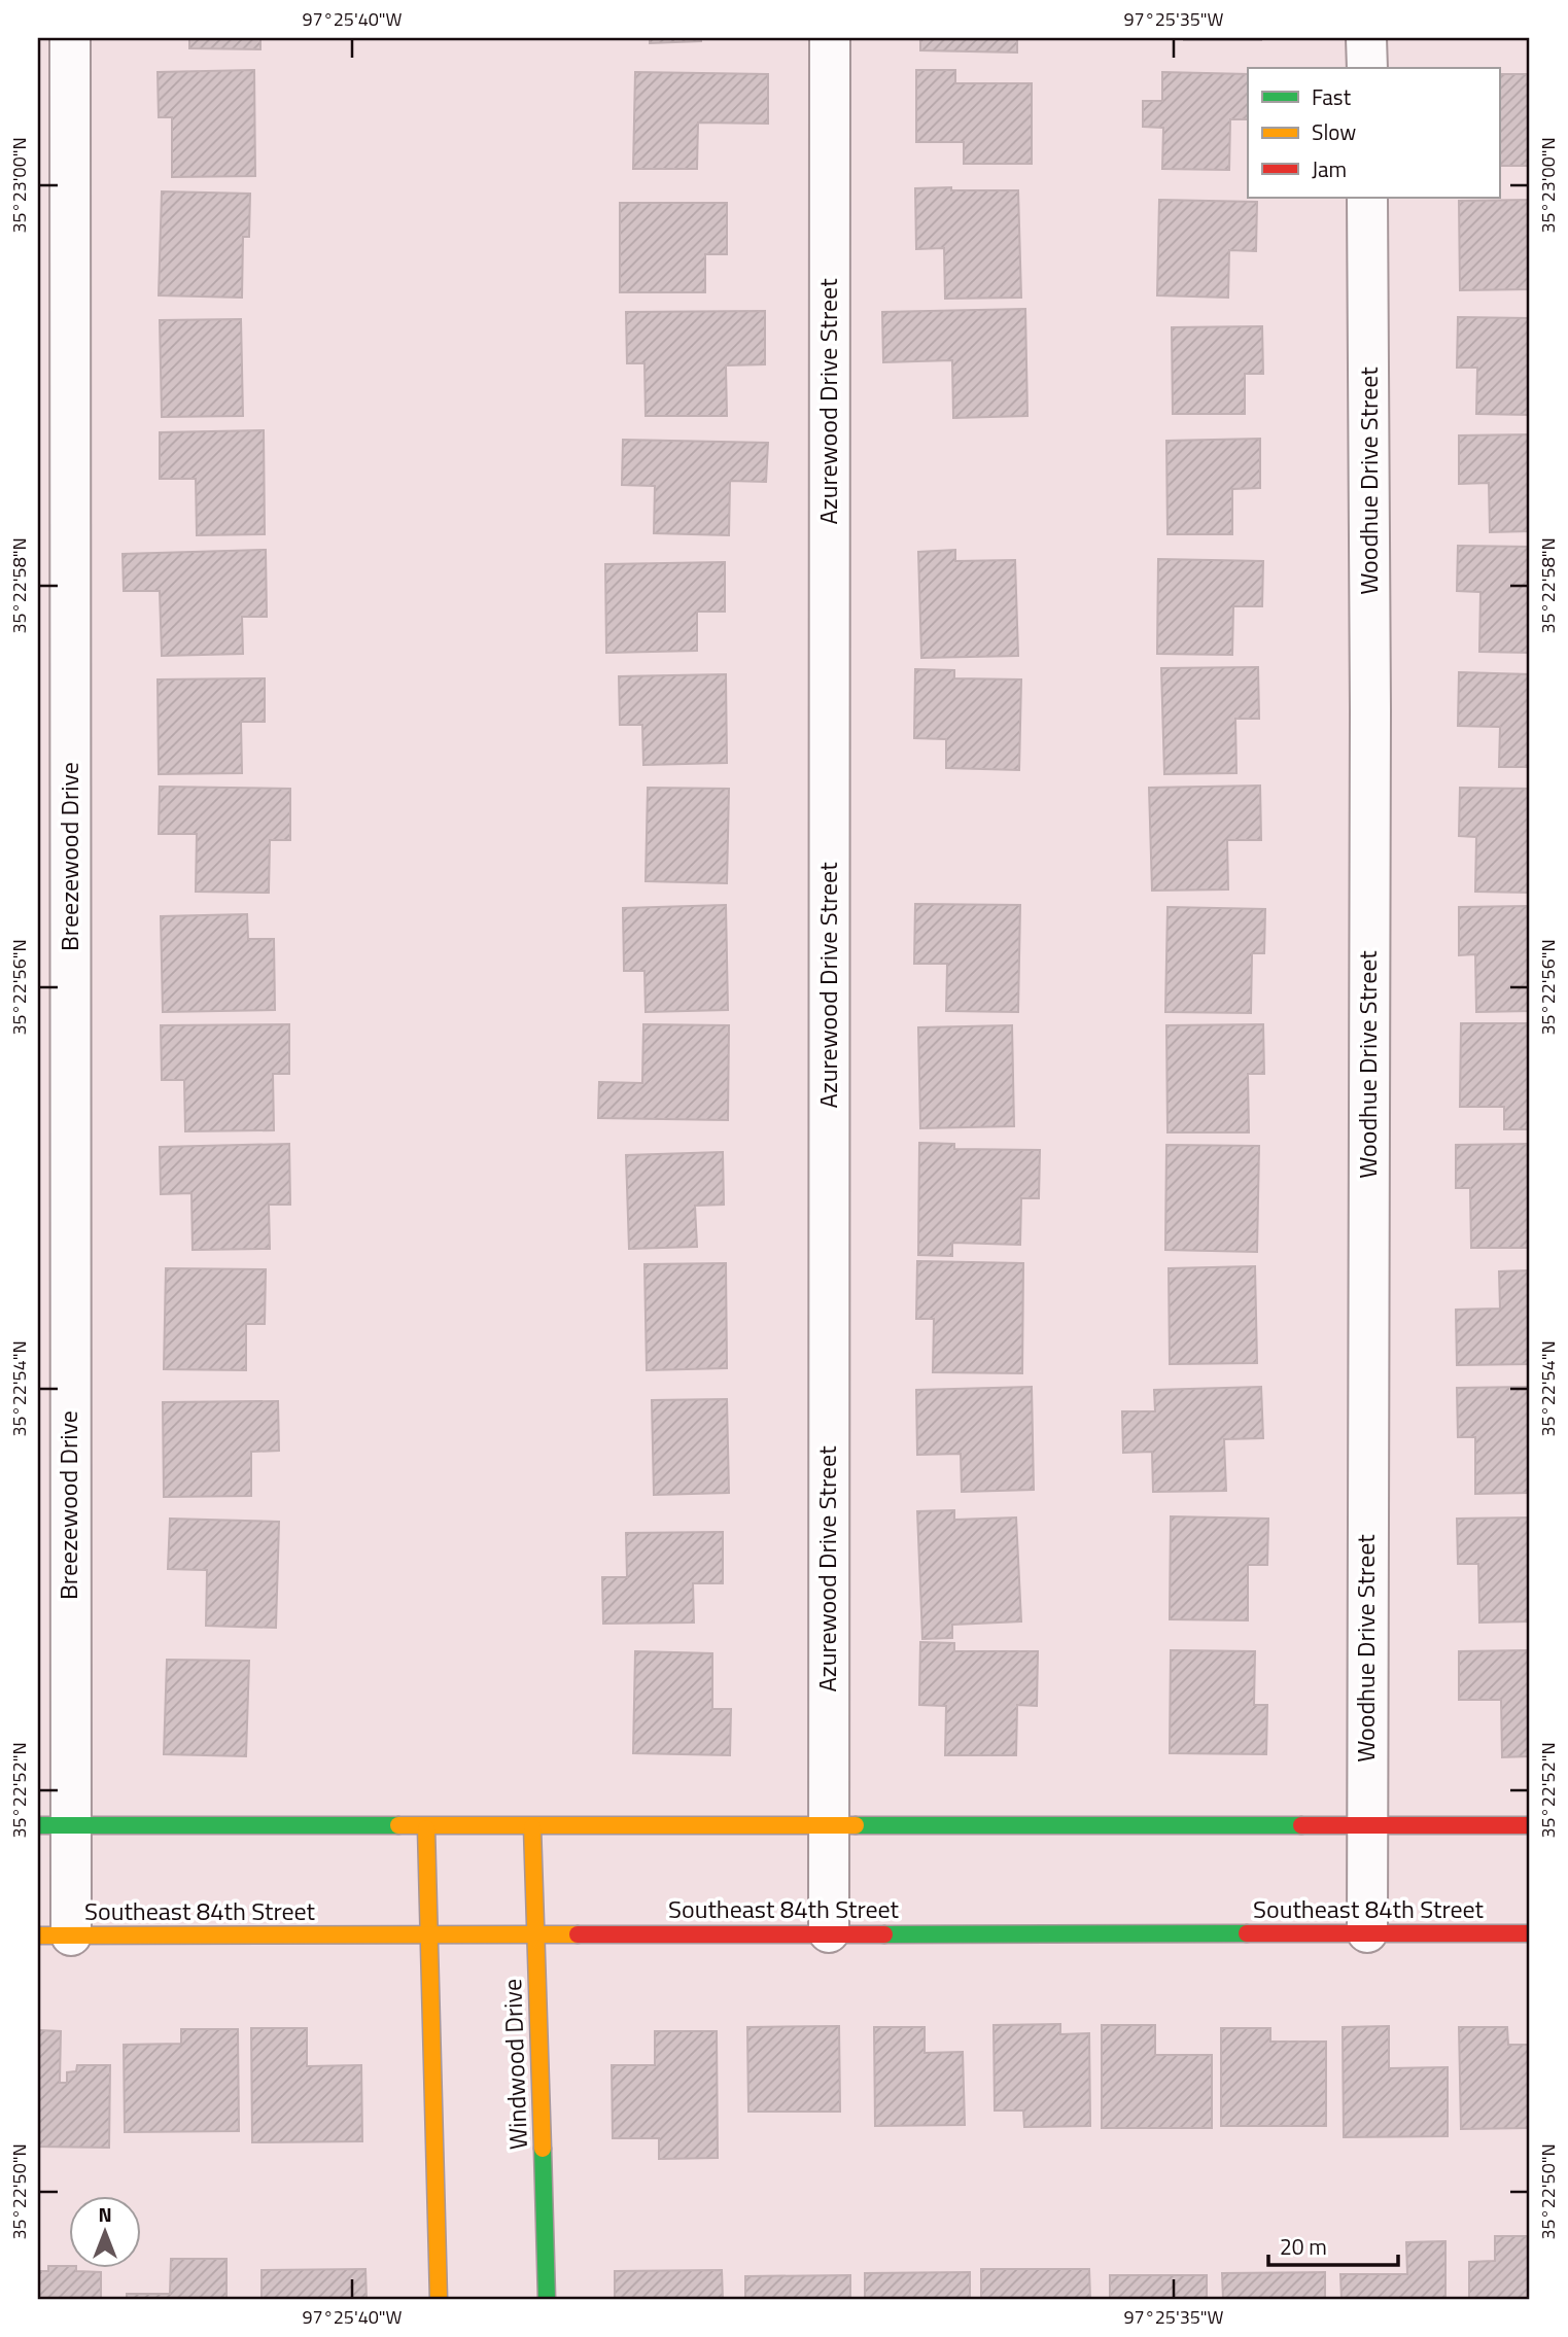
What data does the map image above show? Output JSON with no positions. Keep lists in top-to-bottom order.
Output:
{
  "streets": {
    "street": [
      "Azurewood Drive Street",
      "Woodhue Drive Street",
      "Breezewood Drive",
      "Southeast 84th Street",
      "Windwood Drive"
    ]
  },
  "crossings": [
    ["Azurewood Drive Street", "Southeast 84th Street"],
    ["Woodhue Drive Street", "Southeast 84th Street"],
    ["Breezewood Drive", "Southeast 84th Street"],
    ["Southeast 84th Street", "Windwood Drive"]
  ],
  "legend": ["Fast", "Slow", "Jam"],
  "scale_bar": "20 m",
  "north": "top",
  "coordinates": [
    "97°25'40\"W",
    "97°25'35\"W",
    "35°23'00\"N",
    "35°22'58\"N",
    "35°22'56\"N",
    "35°22'54\"N",
    "35°22'52\"N",
    "35°22'50\"N"
  ]
}
